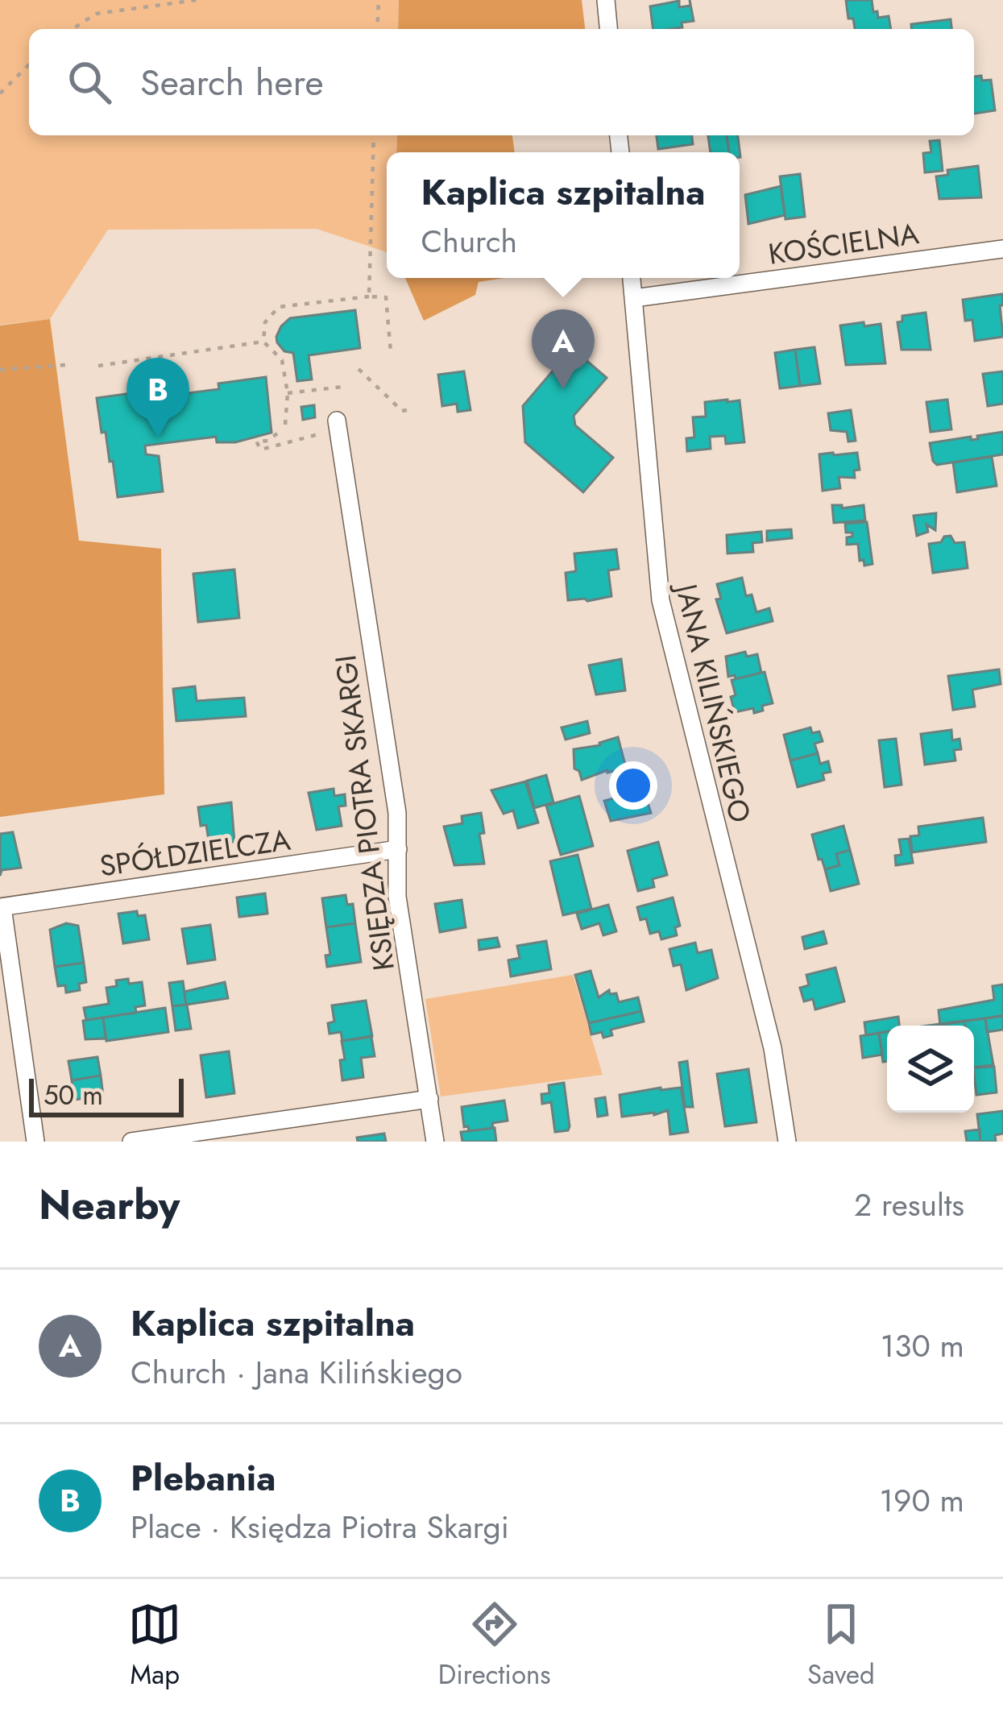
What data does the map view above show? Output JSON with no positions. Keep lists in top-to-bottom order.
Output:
{
  "streets": {
    "street": [
      "KOŚCIELNA",
      "JANA KILIŃSKIEGO",
      "KSIĘDZA PIOTRA SKARGI",
      "SPÓŁDZIELCZA"
    ]
  },
  "crossings": [
    ["KOŚCIELNA", "JANA KILIŃSKIEGO"],
    ["KSIĘDZA PIOTRA SKARGI", "SPÓŁDZIELCZA"]
  ],
  "scale_bar": "50 m",
  "page": {
    "search": "Search here",
    "popup": ["Kaplica szpitalna", "Church"],
    "pins": ["A", "B"],
    "scale": "50 m",
    "heading": ["Nearby", "2 results"],
    "list": [
      {
        "mark": "A",
        "name": "Kaplica szpitalna",
        "note": "Church · Jana Kilińskiego",
        "value": "130 m"
      },
      {
        "mark": "B",
        "name": "Plebania",
        "note": "Place · Księdza Piotra Skargi",
        "value": "190 m"
      }
    ],
    "nav": ["Map", "Directions", "Saved"]
  }
}
